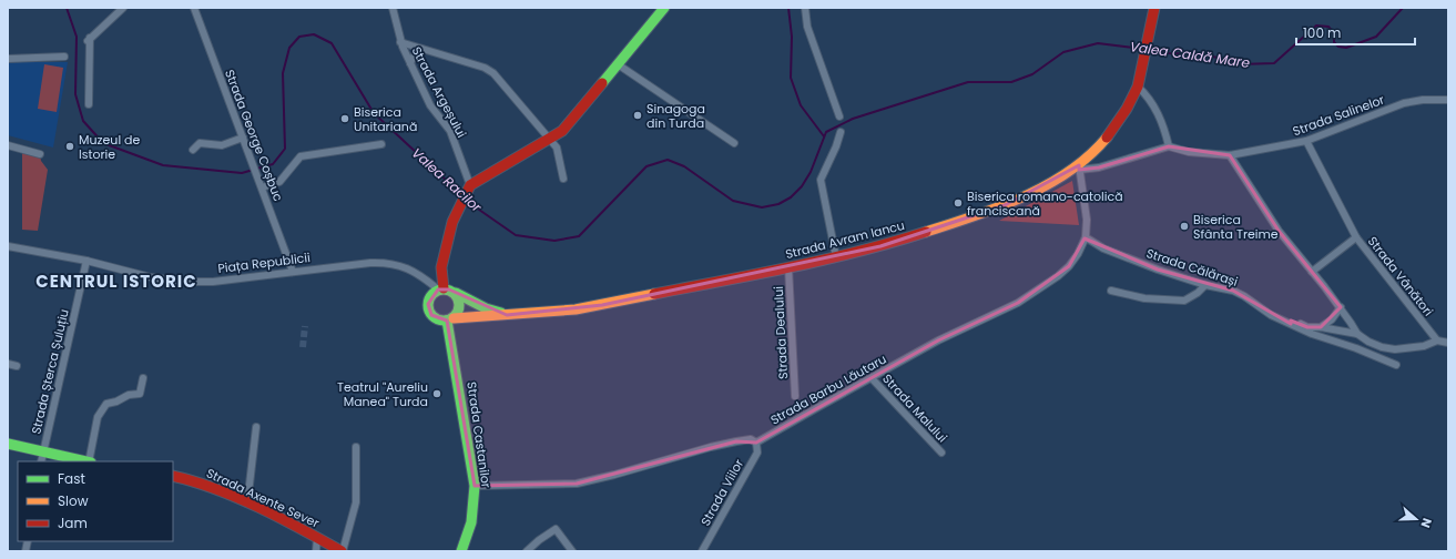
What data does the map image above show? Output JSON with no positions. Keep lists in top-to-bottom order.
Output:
{
  "streets": {
    "main road": ["Strada Avram Iancu", "Strada Castanilor", "Strada Axente Sever"],
    "street": [
      "Strada Argeșului",
      "Strada Salinelor",
      "Strada George Coșbuc",
      "Piața Republicii",
      "Strada Călărași",
      "Strada Vânători",
      "Strada Dealului",
      "Strada Șterca Șuluțiu",
      "Strada Barbu Lăutaru",
      "Strada Malului",
      "Strada Viilor"
    ]
  },
  "crossings": [
    ["Strada Salinelor", "Strada Vânători"],
    ["Strada George Coșbuc", "Piața Republicii"],
    ["Strada Avram Iancu", "Piața Republicii"],
    ["Strada Avram Iancu", "Strada Dealului"],
    ["Strada Avram Iancu", "Strada Barbu Lăutaru"],
    ["Strada Avram Iancu", "Strada Castanilor"],
    ["Piața Republicii", "Strada Șterca Șuluțiu"],
    ["Piața Republicii", "Strada Castanilor"],
    ["Strada Călărași", "Strada Barbu Lăutaru"],
    ["Strada Barbu Lăutaru", "Strada Malului"],
    ["Strada Barbu Lăutaru", "Strada Viilor"]
  ],
  "districts": ["CENTRUL ISTORIC"],
  "water": ["Valea Caldă Mare", "Valea Racilor"],
  "places": [
    "Sinagoga din Turda",
    "Biserica Unitariană",
    "Muzeul de Istorie",
    "Biserica romano-catolică franciscană",
    "Biserica Sfânta Treime",
    "Teatrul \"Aureliu Manea\" Turda"
  ],
  "legend": ["Fast", "Slow", "Jam"],
  "scale_bar": "100 m",
  "north": "right"
}
